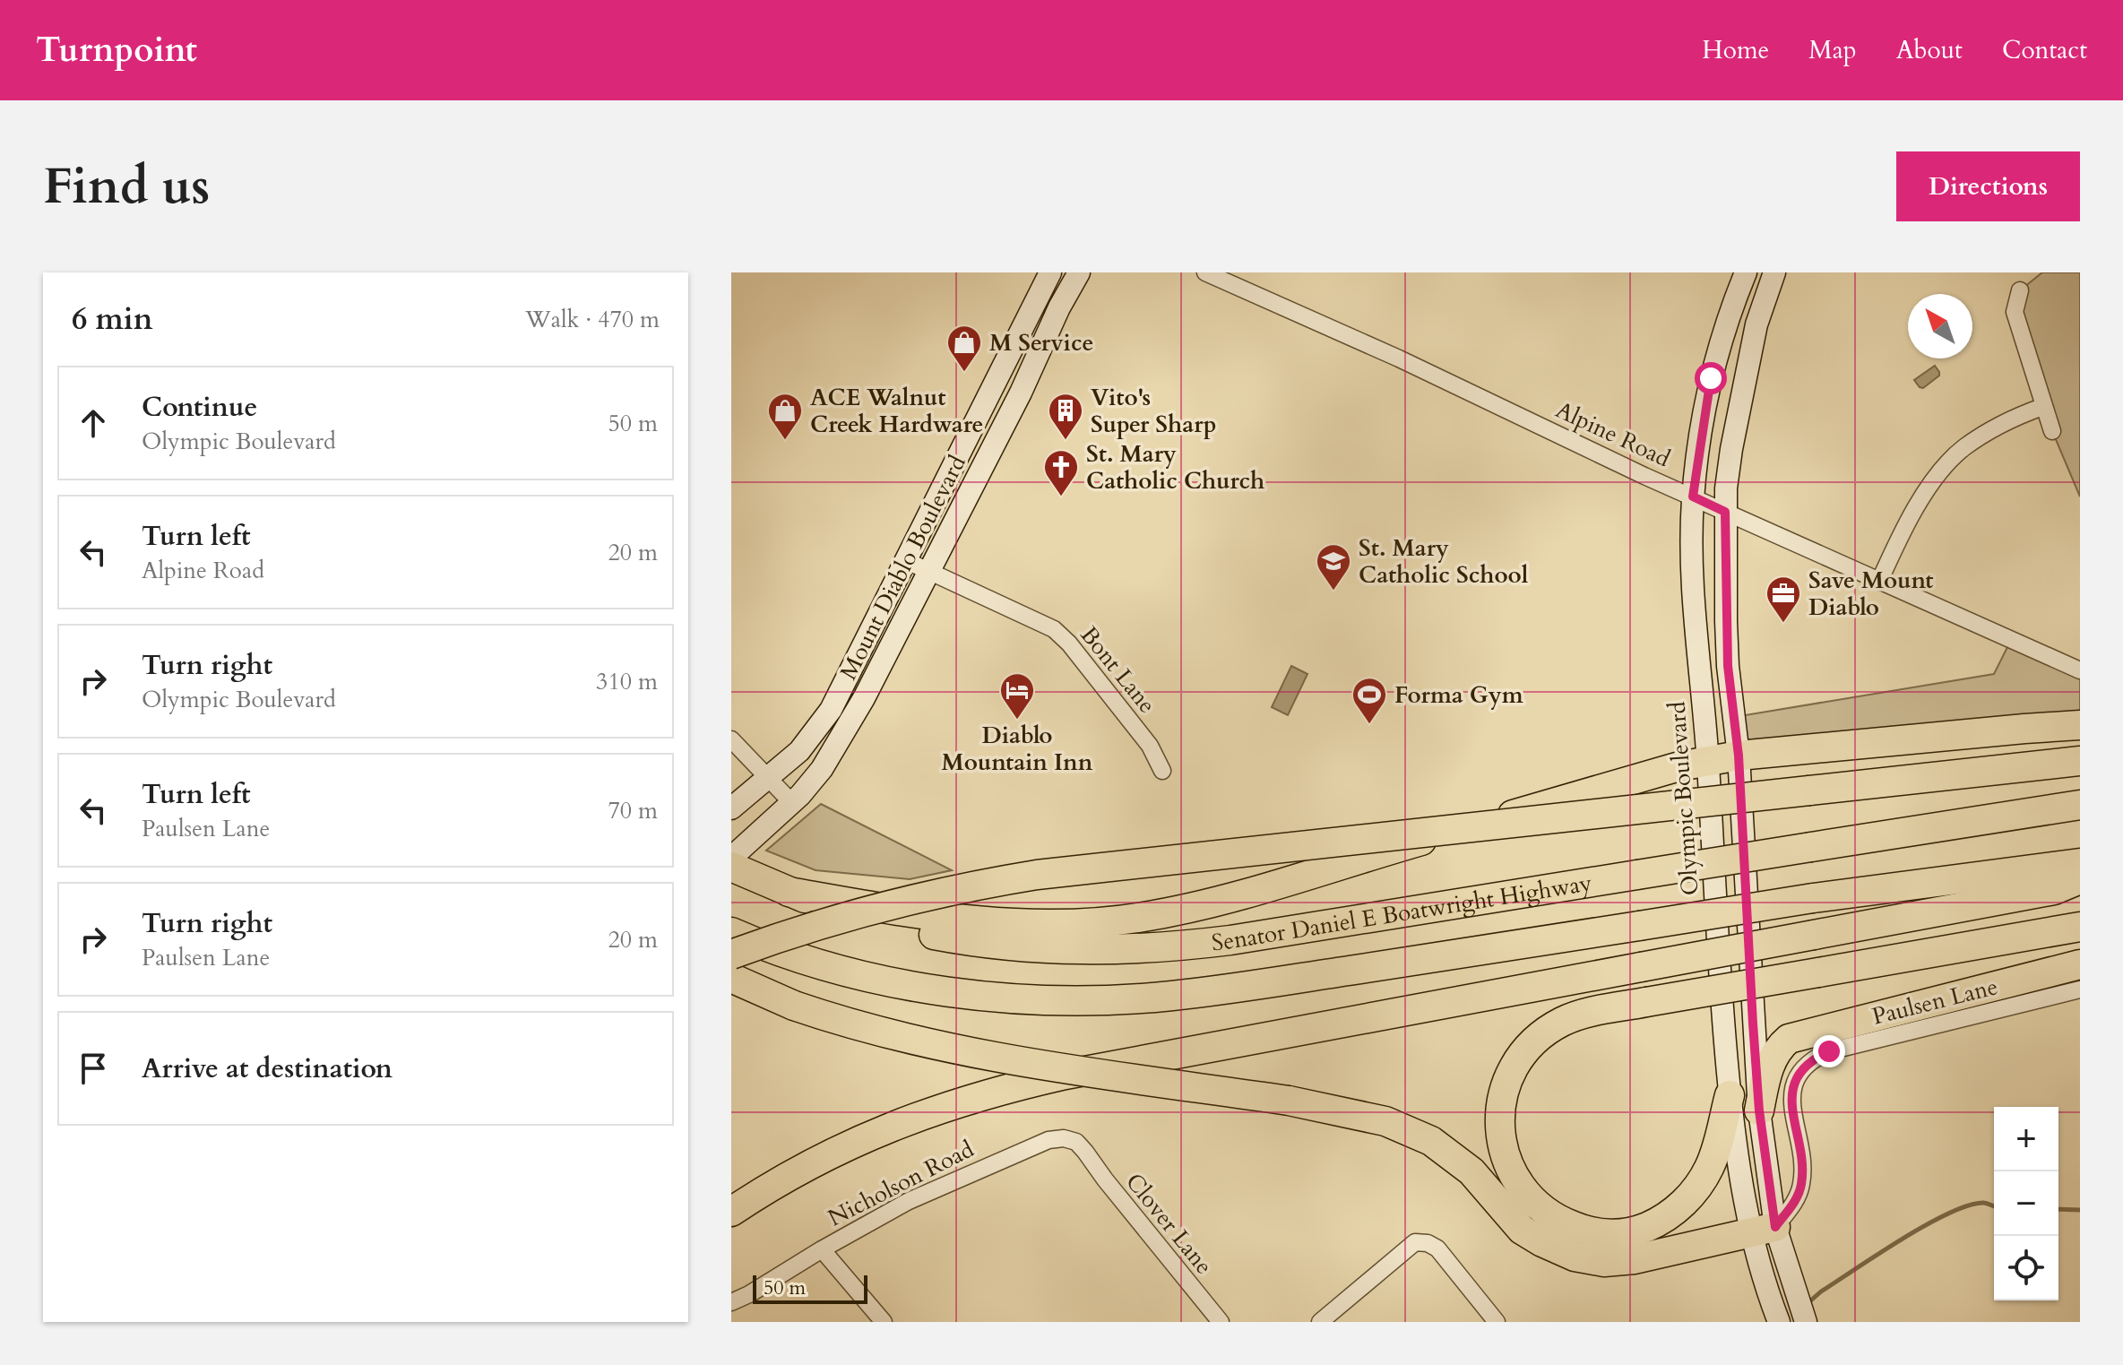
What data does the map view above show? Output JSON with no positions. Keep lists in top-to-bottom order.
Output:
{
  "streets": {
    "highway": ["Senator Daniel E Boatwright Highway"],
    "main road": ["Mount Diablo Boulevard", "Olympic Boulevard"],
    "street": [
      "Alpine Road",
      "Bont Lane",
      "Paulsen Lane",
      "Nicholson Road",
      "Clover Lane"
    ]
  },
  "crossings": [
    ["Alpine Road", "Olympic Boulevard"],
    ["Mount Diablo Boulevard", "Bont Lane"],
    ["Olympic Boulevard", "Paulsen Lane"],
    ["Nicholson Road", "Clover Lane"]
  ],
  "places": {
    "shop": ["M Service", "ACE Walnut Creek Hardware"],
    "building": ["Vito's Super Sharp"],
    "church": ["St. Mary Catholic Church"],
    "school or university": ["St. Mary Catholic School"],
    "office": ["Save Mount Diablo"],
    "hotel": ["Diablo Mountain Inn"],
    "sports": ["Forma Gym"]
  },
  "scale_bar": "50 m",
  "north": "top left",
  "page": {
    "header": "Turnpoint",
    "nav": [
      "Home",
      "Map",
      "About",
      "Contact"
    ],
    "buttons": "Directions",
    "title": "Find us",
    "heading": ["6 min", "Walk · 470 m"],
    "list": [
      ["Continue", "Olympic Boulevard", "50 m"],
      ["Turn left", "Alpine Road", "20 m"],
      ["Turn right", "Olympic Boulevard", "310 m"],
      ["Turn left", "Paulsen Lane", "70 m"],
      ["Turn right", "Paulsen Lane", "20 m"],
      "Arrive at destination"
    ],
    "map_buttons": ["+", "−"],
    "scale": "50 m"
  }
}
